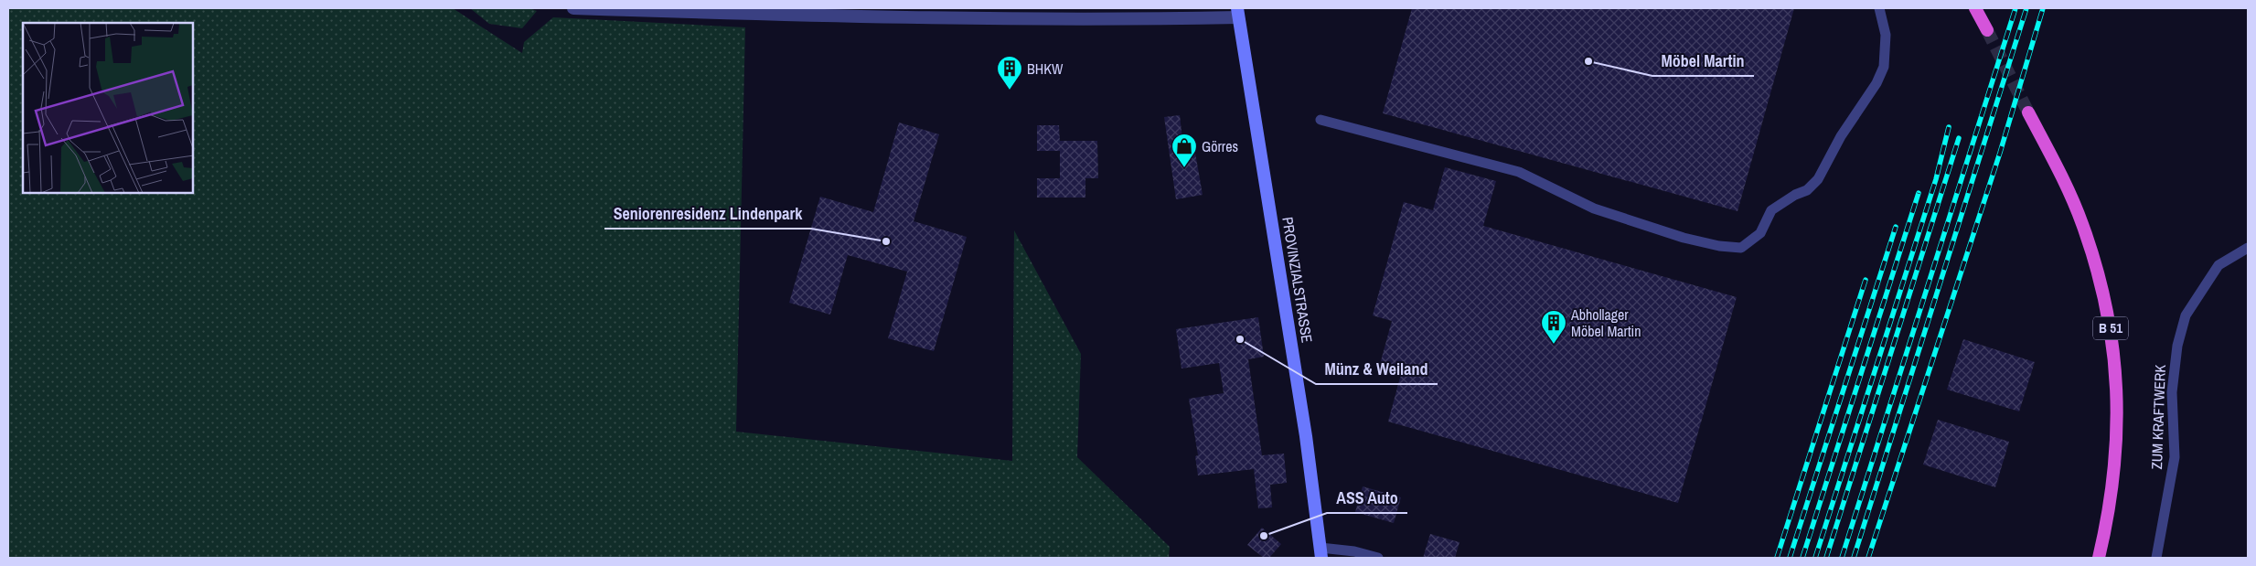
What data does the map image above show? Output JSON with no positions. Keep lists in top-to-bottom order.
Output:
{
  "streets": {
    "highway": ["B 51"],
    "main road": ["PROVINZIALSTRASSE"],
    "lane": ["ZUM KRAFTWERK"]
  },
  "places": {
    "other": [
      "Möbel Martin",
      "Seniorenresidenz Lindenpark",
      "Münz & Weiland",
      "ASS Auto"
    ],
    "building": ["BHKW", "Abhollager Möbel Martin"],
    "shop": ["Görres"]
  }
}
